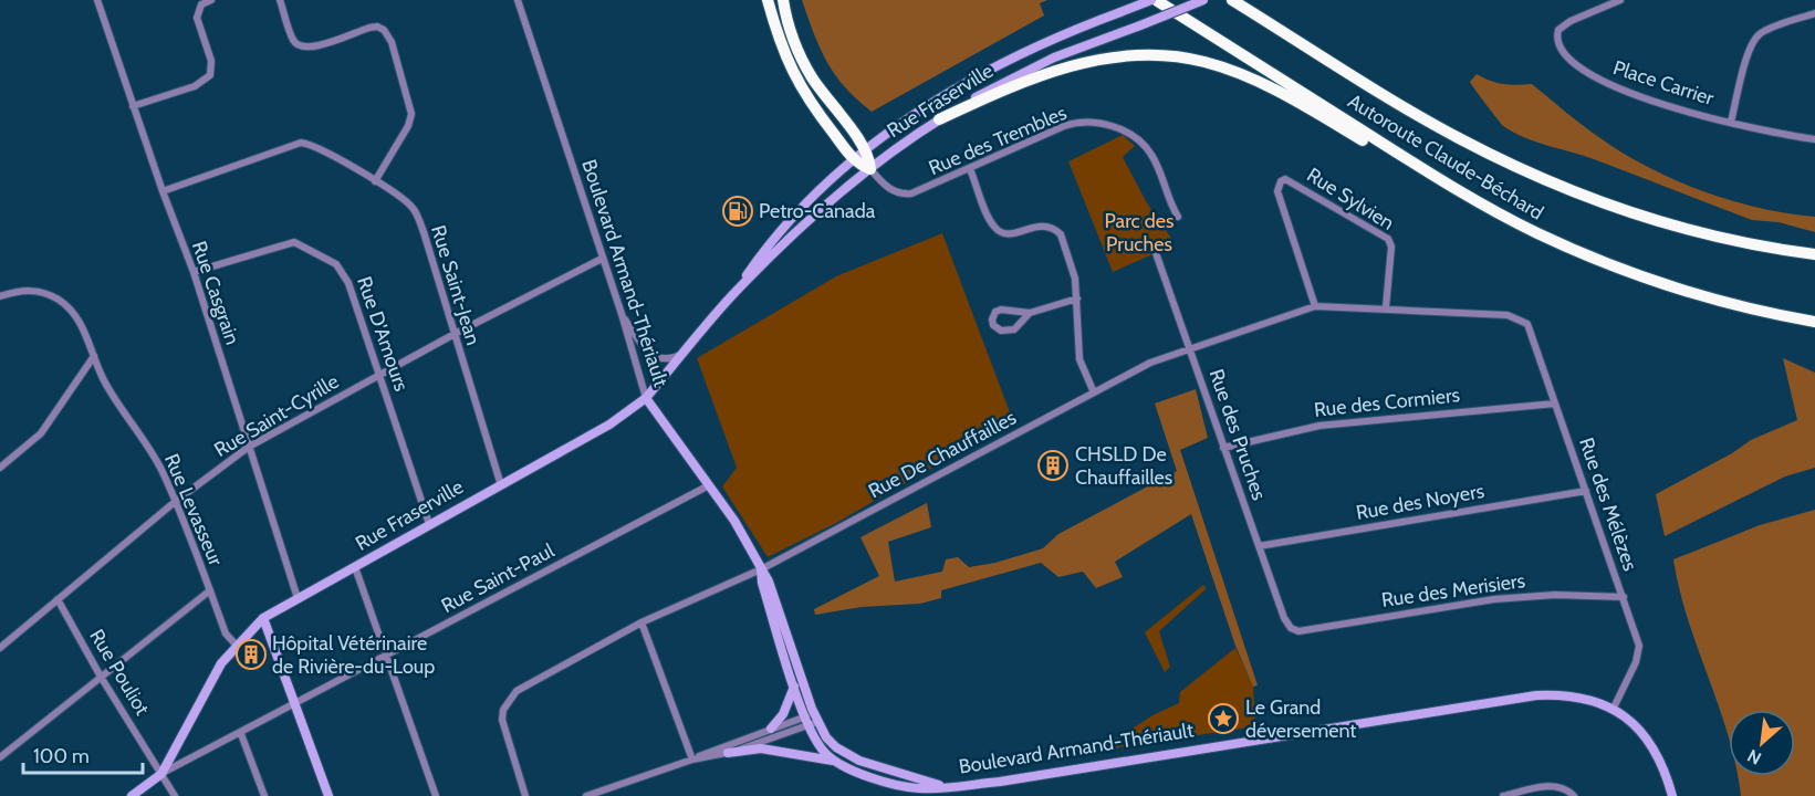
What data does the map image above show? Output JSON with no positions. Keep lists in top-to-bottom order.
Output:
{
  "streets": {
    "highway": ["Autoroute Claude-Béchard"],
    "street": [
      "Place Carrier",
      "Rue Fraserville",
      "Rue des Trembles",
      "Rue Sylvien",
      "Boulevard Armand-Thériault",
      "Rue Saint-Jean",
      "Rue Casgrain",
      "Rue D'Amours",
      "Rue des Cormiers",
      "Rue Saint-Cyrille",
      "Rue des Pruches",
      "Rue De Chauffailles",
      "Rue des Noyers",
      "Rue des Mélèzes",
      "Rue Levasseur",
      "Rue Saint-Paul",
      "Rue des Merisiers",
      "Rue Pouliot"
    ]
  },
  "crossings": [
    ["Rue Fraserville", "Rue des Trembles"],
    ["Rue Fraserville", "Autoroute Claude-Béchard"],
    ["Rue Fraserville", "Boulevard Armand-Thériault"],
    ["Rue Fraserville", "Rue Saint-Jean"],
    ["Rue Fraserville", "Rue Casgrain"],
    ["Rue Fraserville", "Rue D'Amours"],
    ["Rue Fraserville", "Rue Levasseur"],
    ["Rue Fraserville", "Rue Saint-Paul"],
    ["Rue Fraserville", "Rue Pouliot"],
    ["Rue Sylvien", "Rue De Chauffailles"],
    ["Boulevard Armand-Thériault", "Rue Saint-Cyrille"],
    ["Boulevard Armand-Thériault", "Rue De Chauffailles"],
    ["Boulevard Armand-Thériault", "Rue des Mélèzes"],
    ["Boulevard Armand-Thériault", "Rue Saint-Paul"],
    ["Rue Saint-Jean", "Rue Casgrain"],
    ["Rue Saint-Jean", "Rue Saint-Cyrille"],
    ["Rue Casgrain", "Rue D'Amours"],
    ["Rue Casgrain", "Rue Saint-Cyrille"],
    ["Rue D'Amours", "Rue Saint-Cyrille"],
    ["Rue des Cormiers", "Rue des Pruches"],
    ["Rue des Cormiers", "Rue des Mélèzes"],
    ["Rue Saint-Cyrille", "Rue Levasseur"],
    ["Rue Saint-Cyrille", "Rue Pouliot"],
    ["Rue des Pruches", "Rue De Chauffailles"],
    ["Rue des Pruches", "Rue des Noyers"],
    ["Rue des Pruches", "Rue des Merisiers"],
    ["Rue De Chauffailles", "Rue des Mélèzes"],
    ["Rue des Noyers", "Rue des Mélèzes"],
    ["Rue des Mélèzes", "Rue des Merisiers"],
    ["Rue Saint-Paul", "Rue Pouliot"]
  ],
  "parks": ["Parc des Pruches"],
  "places": {
    "fuel station": ["Petro-Canada"],
    "building": ["CHSLD De Chauffailles", "Hôpital Vétérinaire de Rivière-du-Loup"],
    "place": ["Le Grand déversement"]
  },
  "scale_bar": "100 m",
  "north": "bottom left"
}
